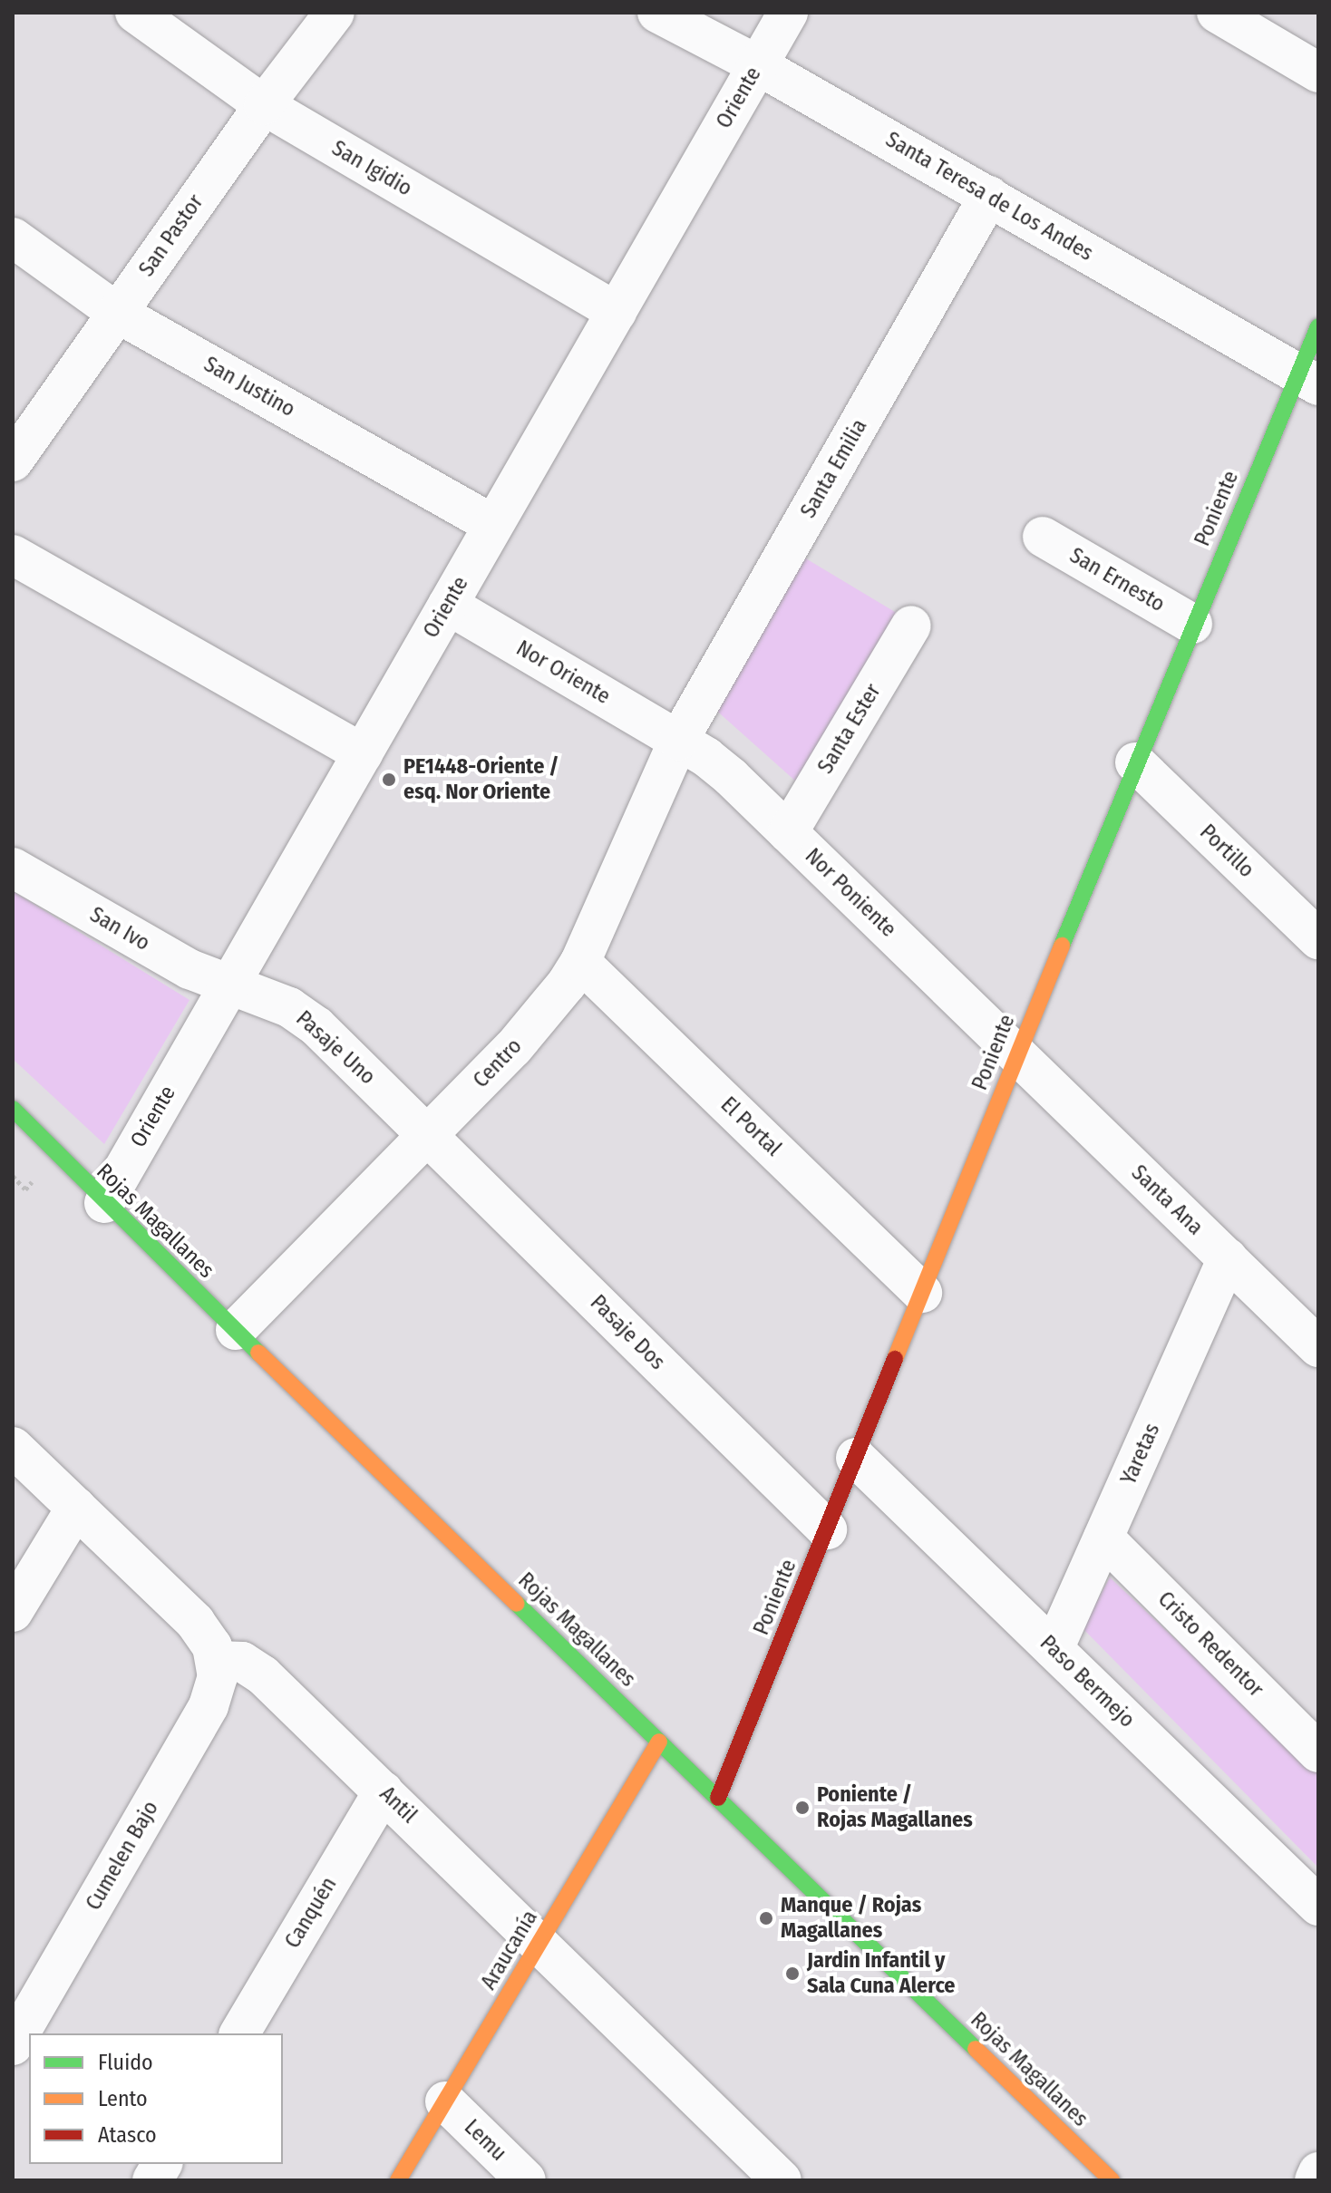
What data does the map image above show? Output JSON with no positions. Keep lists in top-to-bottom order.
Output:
{
  "streets": {
    "street": [
      "Oriente",
      "San Igidio",
      "Santa Teresa de Los Andes",
      "San Pastor",
      "San Justino",
      "Santa Emilia",
      "Poniente",
      "San Ernesto",
      "Nor Oriente",
      "Santa Ester",
      "Portillo",
      "Nor Poniente",
      "San Ivo",
      "Pasaje Uno",
      "Centro",
      "El Portal",
      "Santa Ana",
      "Rojas Magallanes",
      "Pasaje Dos",
      "Yaretas",
      "Cristo Redentor",
      "Paso Bermejo",
      "Antil",
      "Cumelen Bajo",
      "Canquén",
      "Araucanía",
      "Lemu"
    ]
  },
  "crossings": [
    ["Oriente", "San Igidio"],
    ["Oriente", "Santa Teresa de Los Andes"],
    ["Oriente", "San Justino"],
    ["Oriente", "Nor Oriente"],
    ["Oriente", "San Ivo"],
    ["Oriente", "Pasaje Uno"],
    ["Oriente", "Rojas Magallanes"],
    ["San Igidio", "San Pastor"],
    ["Santa Teresa de Los Andes", "Santa Emilia"],
    ["Santa Teresa de Los Andes", "Poniente"],
    ["San Pastor", "San Justino"],
    ["Santa Emilia", "Nor Oriente"],
    ["Santa Emilia", "Nor Poniente"],
    ["Santa Emilia", "Centro"],
    ["Poniente", "San Ernesto"],
    ["Poniente", "Portillo"],
    ["Poniente", "Nor Poniente"],
    ["Poniente", "El Portal"],
    ["Poniente", "Santa Ana"],
    ["Poniente", "Rojas Magallanes"],
    ["Poniente", "Pasaje Dos"],
    ["Poniente", "Paso Bermejo"],
    ["Nor Oriente", "Nor Poniente"],
    ["Nor Oriente", "Centro"],
    ["Santa Ester", "Nor Poniente"],
    ["Nor Poniente", "Centro"],
    ["Nor Poniente", "Santa Ana"],
    ["San Ivo", "Pasaje Uno"],
    ["Pasaje Uno", "Centro"],
    ["Pasaje Uno", "Pasaje Dos"],
    ["Centro", "El Portal"],
    ["Centro", "Rojas Magallanes"],
    ["Centro", "Pasaje Dos"],
    ["Santa Ana", "Yaretas"],
    ["Rojas Magallanes", "Araucanía"],
    ["Yaretas", "Cristo Redentor"],
    ["Yaretas", "Paso Bermejo"],
    ["Antil", "Cumelen Bajo"],
    ["Antil", "Canquén"],
    ["Antil", "Araucanía"],
    ["Araucanía", "Lemu"]
  ],
  "places": [
    "PE1448-Oriente / esq. Nor Oriente",
    "Poniente / Rojas Magallanes",
    "Manque / Rojas Magallanes",
    "Jardin Infantil y Sala Cuna Alerce"
  ],
  "legend": ["Fluido", "Lento", "Atasco"]
}
